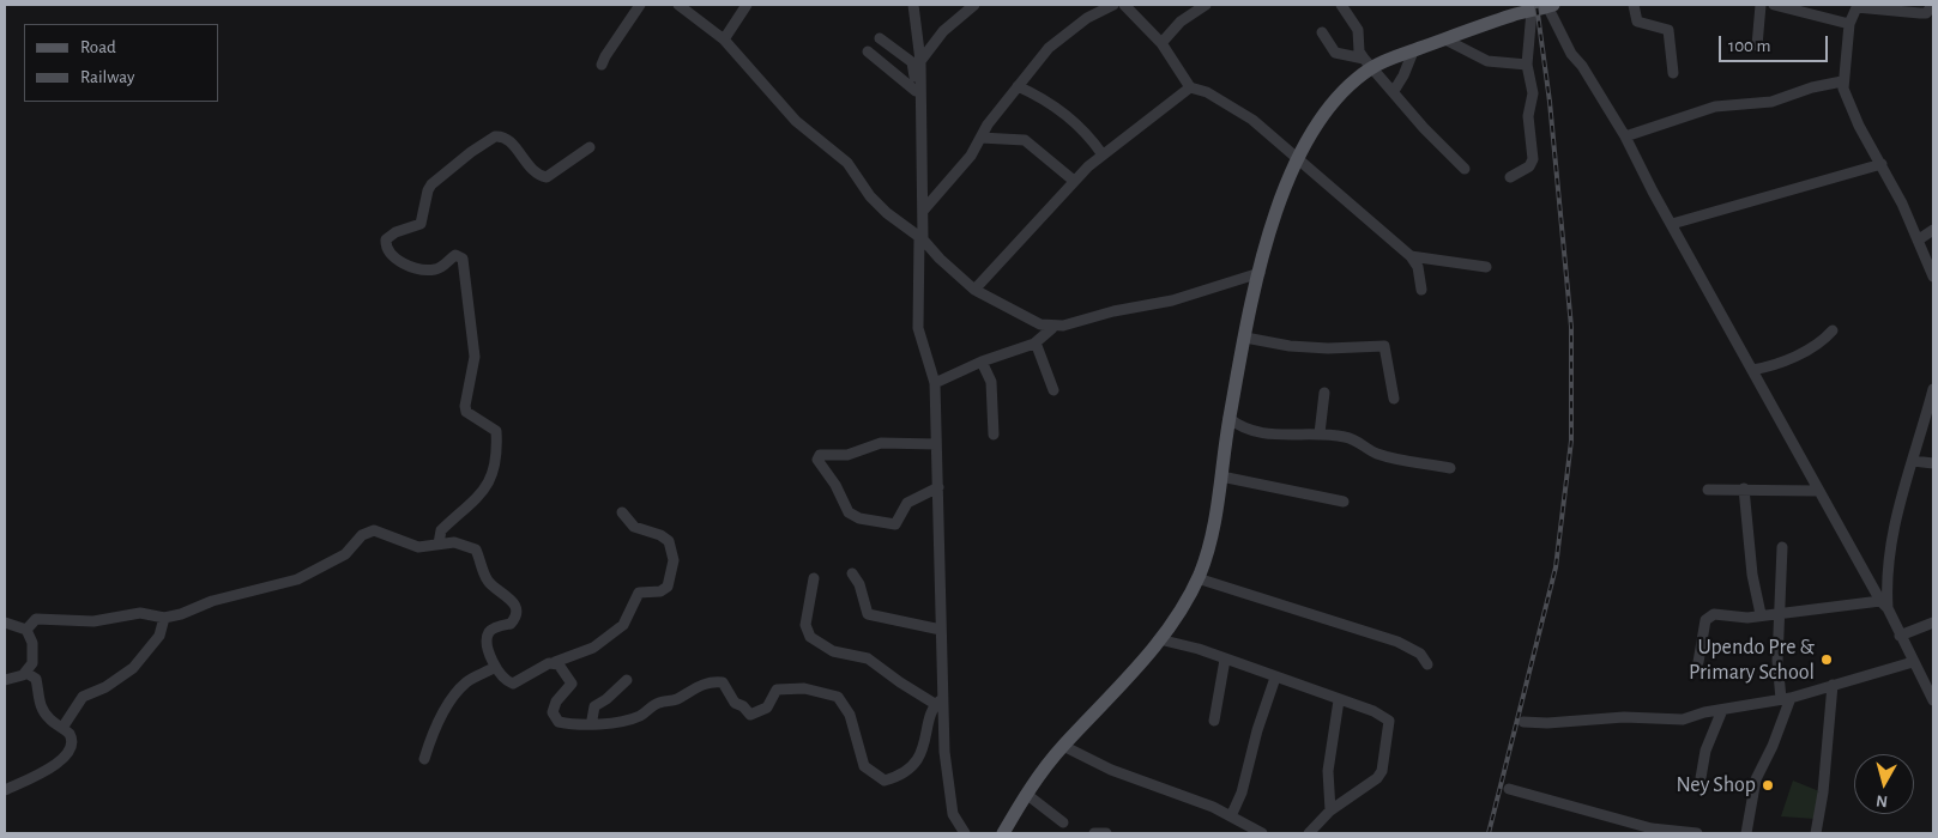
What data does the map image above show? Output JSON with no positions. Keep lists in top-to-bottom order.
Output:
{
  "places": ["Upendo Pre & Primary School", "Ney Shop"],
  "legend": ["Road", "Railway"],
  "scale_bar": "100 m",
  "north": "bottom"
}
